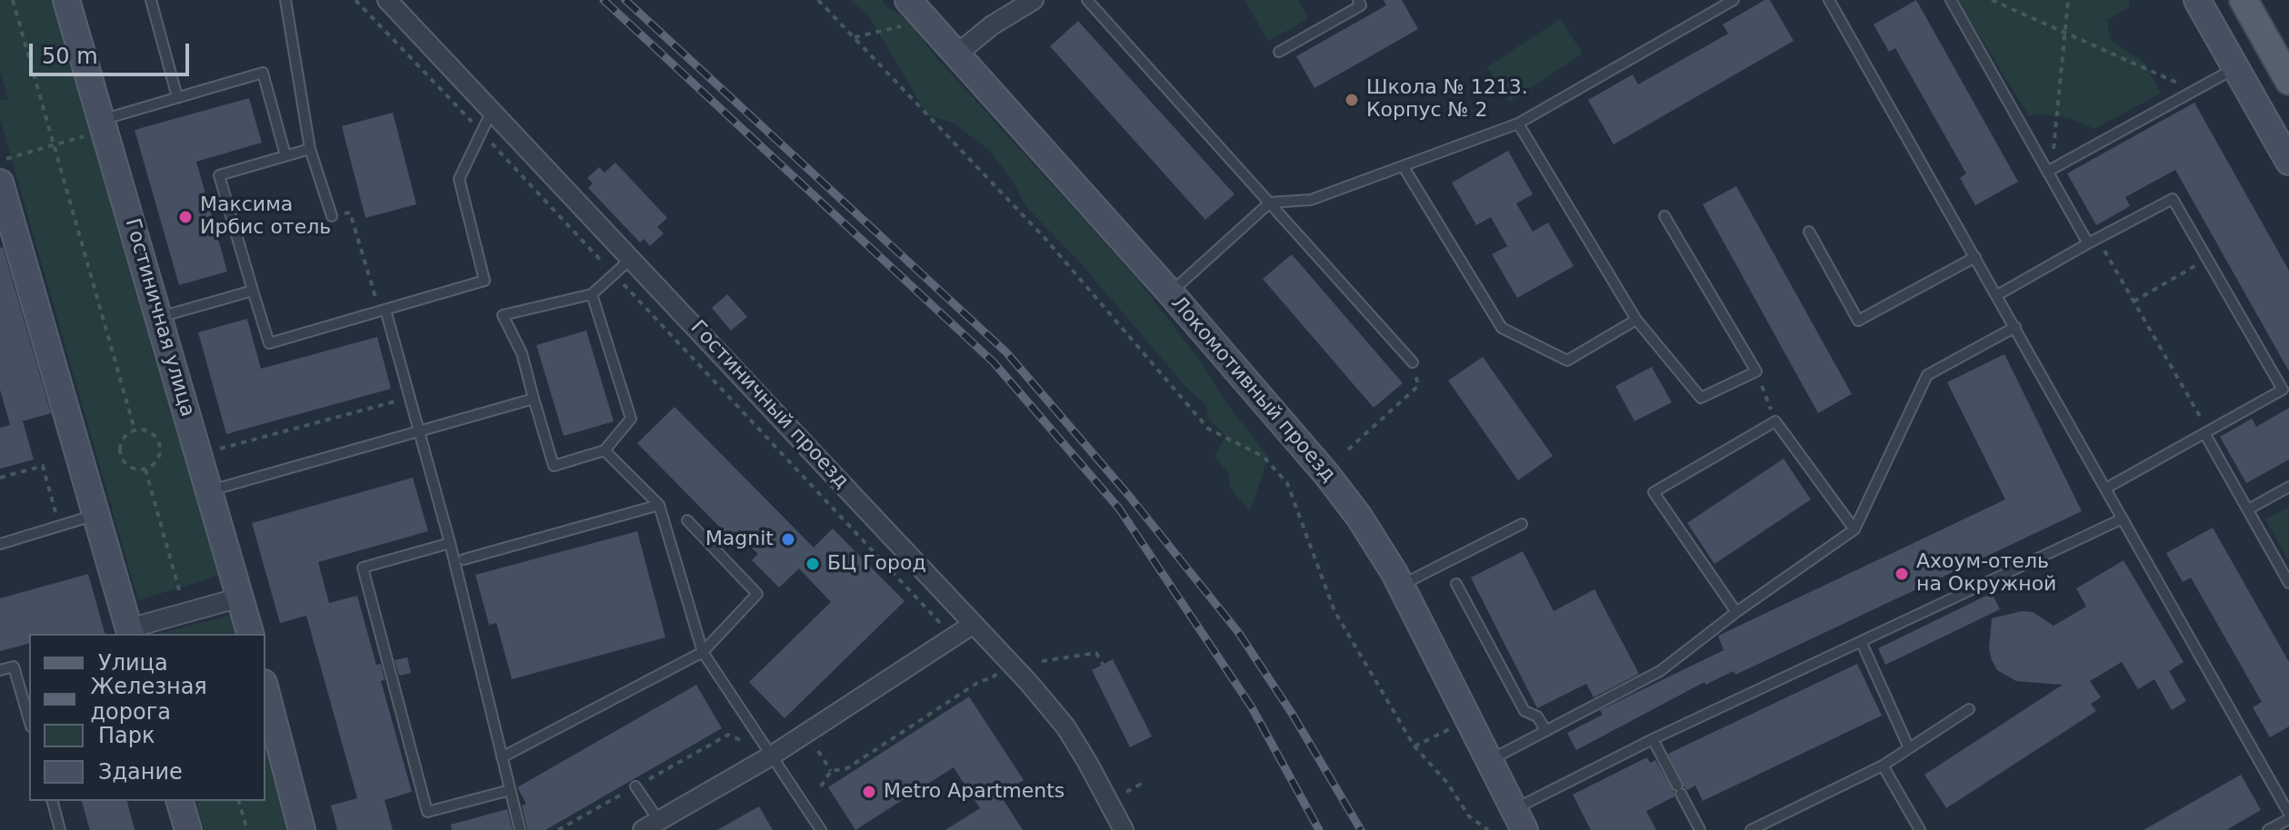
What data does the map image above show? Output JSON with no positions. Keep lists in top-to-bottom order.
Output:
{
  "streets": {
    "street": ["Гостиничная улица", "Локомотивный проезд", "Гостиничный проезд"]
  },
  "places": [
    "Школа № 1213. Корпус № 2",
    "Максима Ирбис отель",
    "Magnit",
    "БЦ Город",
    "Ахоум-отель на Окружной",
    "Metro Apartments"
  ],
  "legend": [
    "Улица",
    "Железная дорога",
    "Парк",
    "Здание"
  ],
  "scale_bar": "50 m"
}
